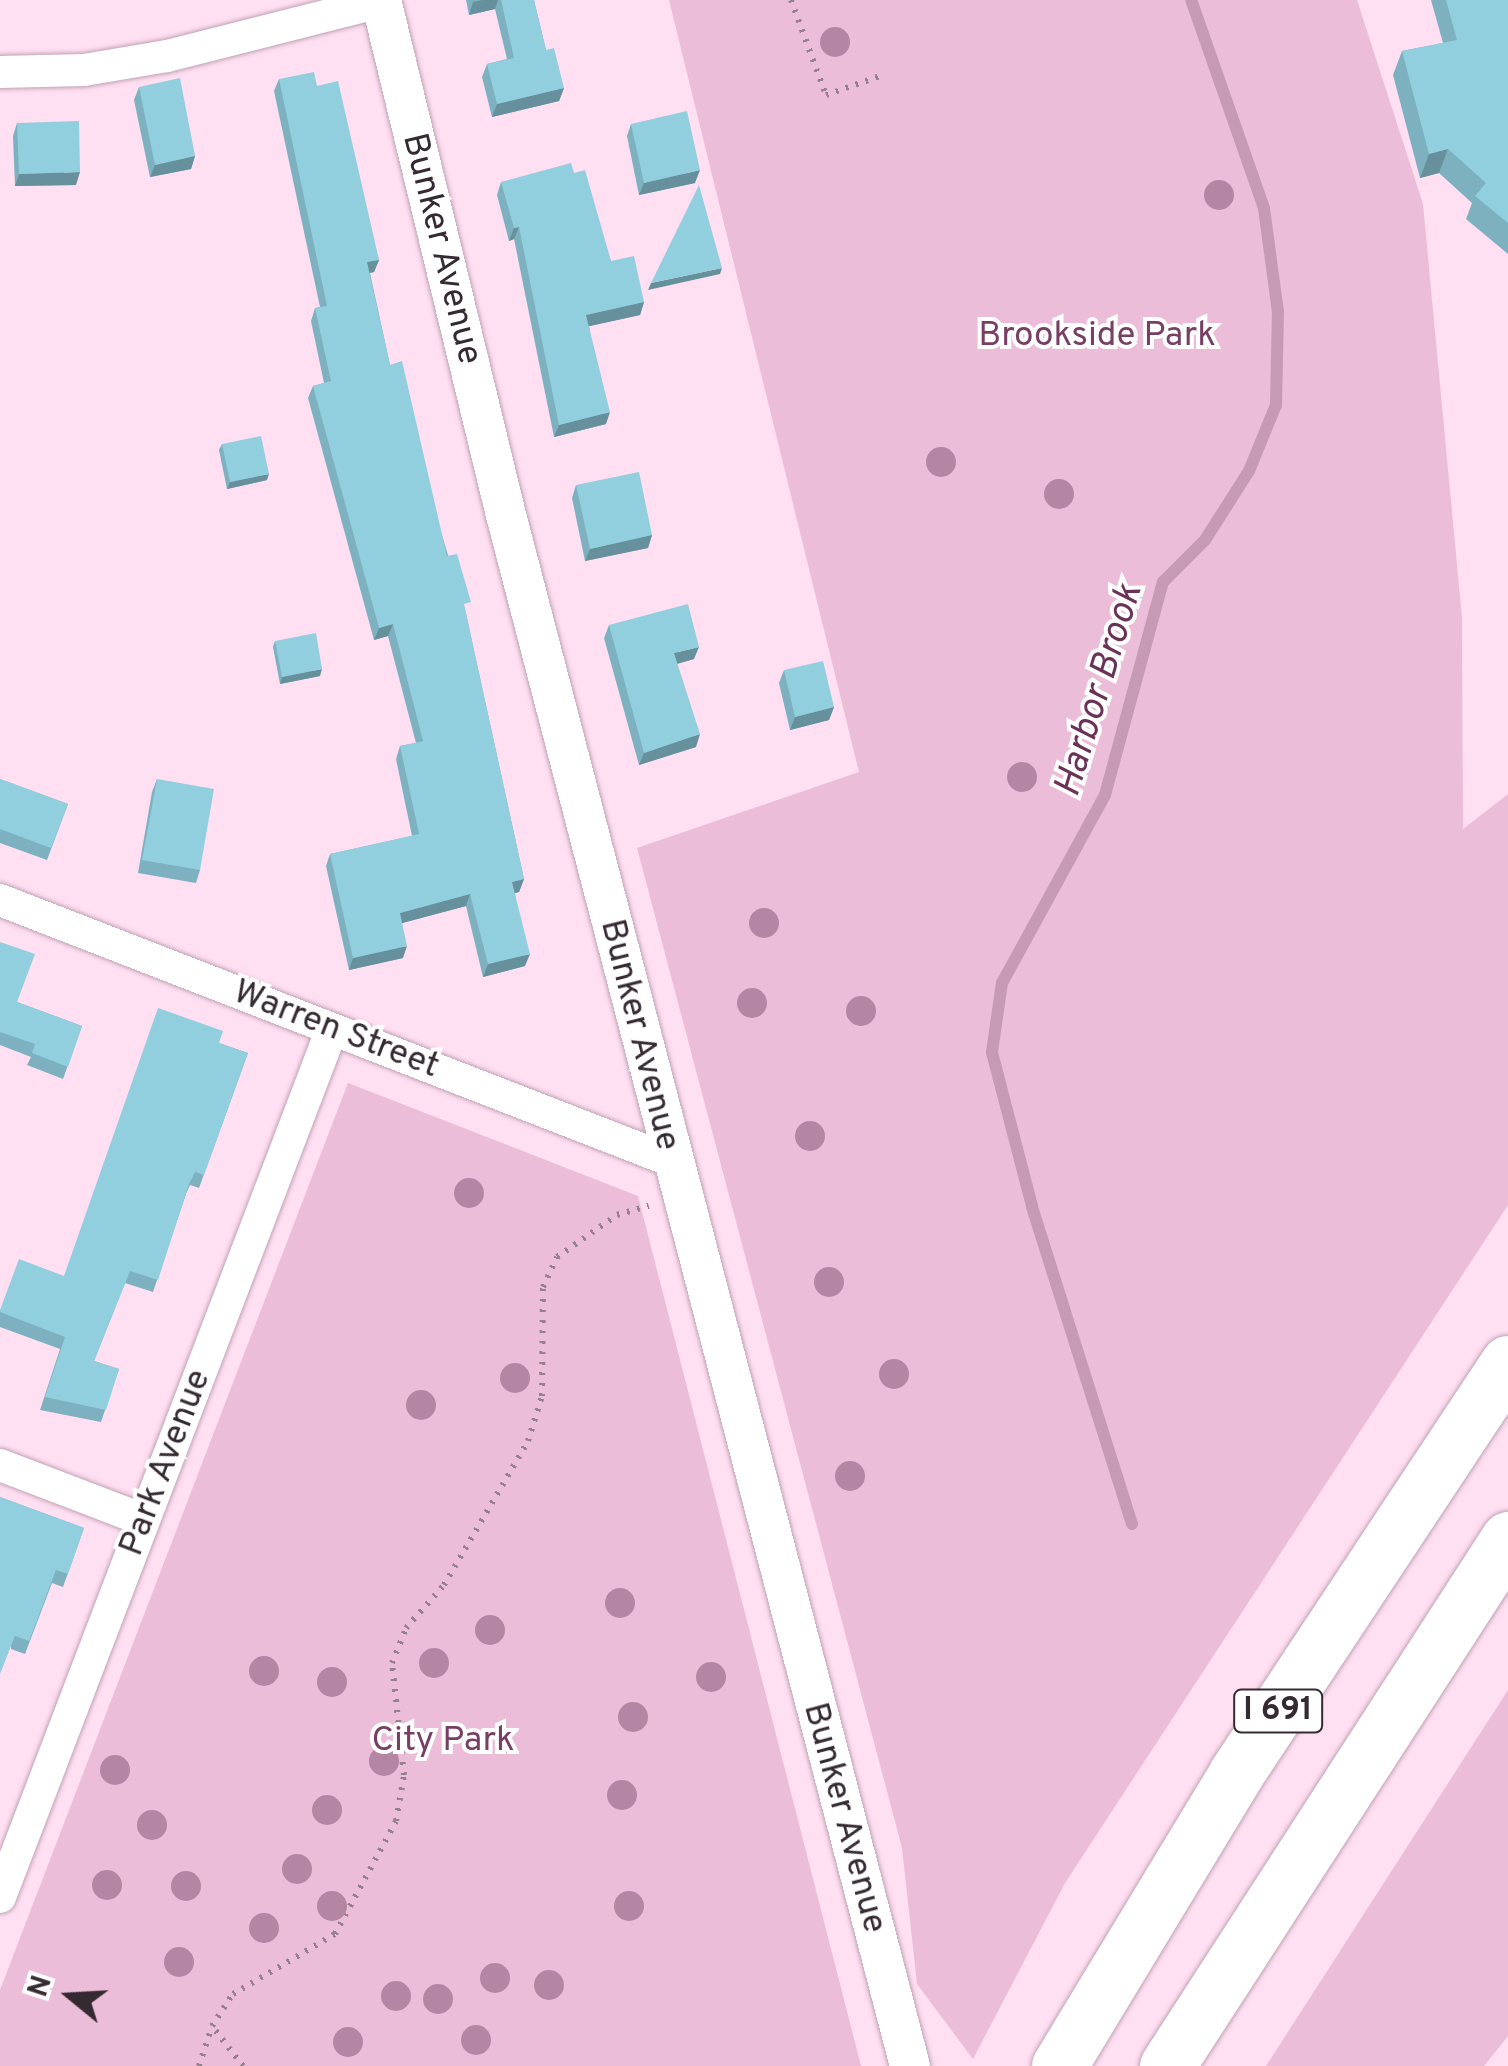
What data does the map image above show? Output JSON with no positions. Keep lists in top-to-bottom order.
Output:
{
  "streets": {
    "highway": ["I 691"],
    "street": ["Bunker Avenue", "Warren Street", "Park Avenue"]
  },
  "crossings": [
    ["Bunker Avenue", "Warren Street"],
    ["Warren Street", "Park Avenue"]
  ],
  "water": ["Harbor Brook"],
  "parks": ["Brookside Park", "City Park"],
  "north": "left"
}
